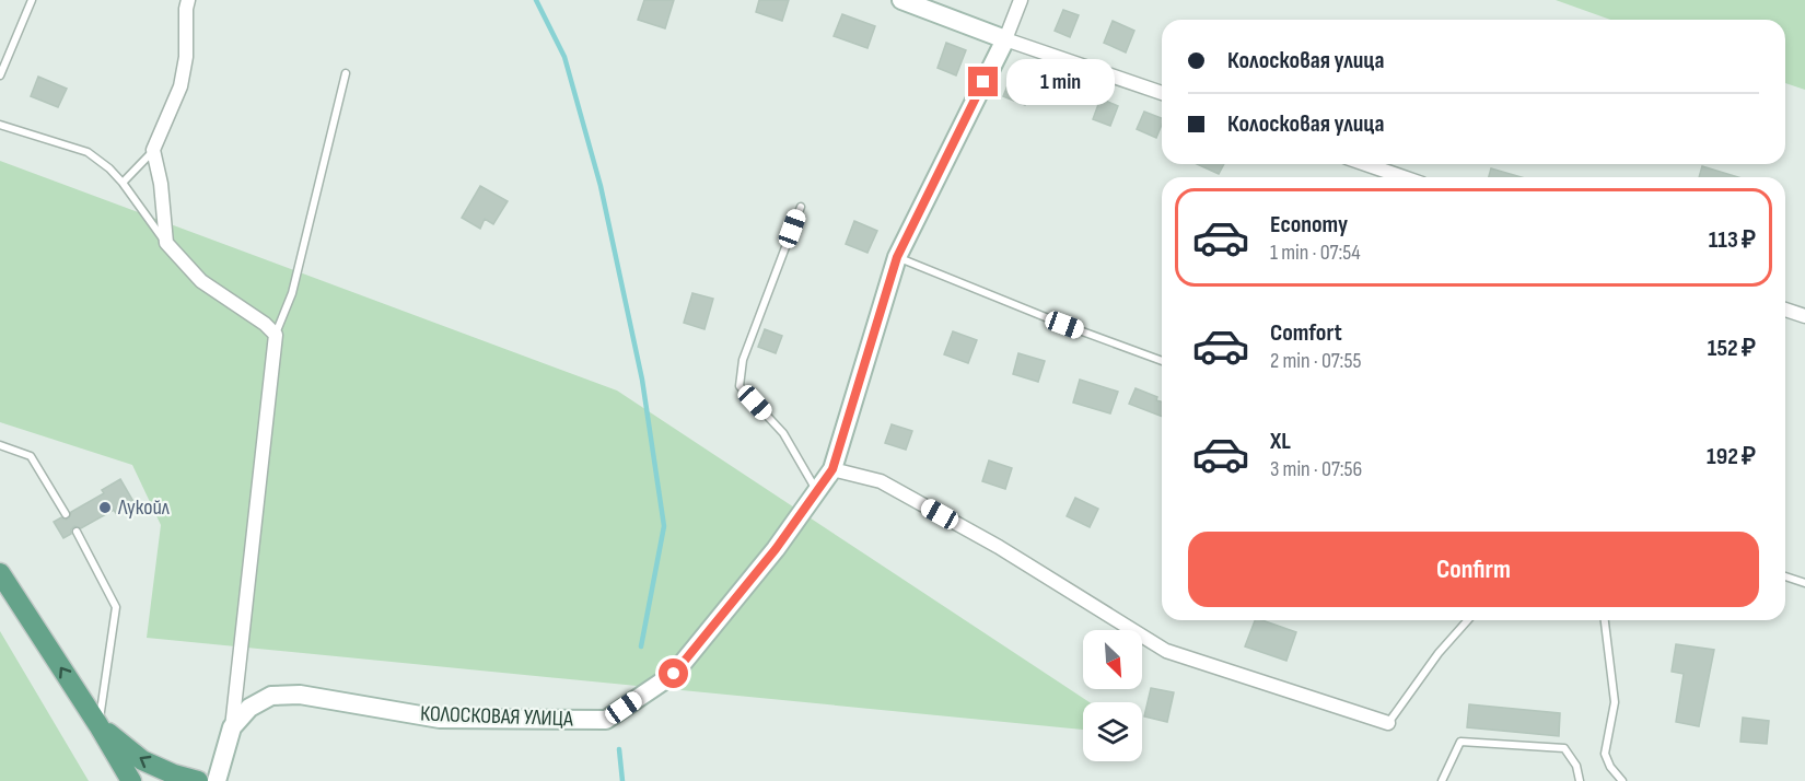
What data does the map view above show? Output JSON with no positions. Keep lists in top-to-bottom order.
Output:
{
  "streets": {
    "street": ["КОЛОСКОВАЯ УЛИЦА"]
  },
  "places": ["Лукойл"],
  "north": "bottom right",
  "page": {
    "banner": ["Колосковая улица", "Колосковая улица"],
    "bubble": "1 min",
    "list": [
      {
        "name": "Economy",
        "note": "1 min · 07:54",
        "value": "113 ₽"
      },
      {
        "name": "Comfort",
        "note": "2 min · 07:55",
        "value": "152 ₽"
      },
      {
        "name": "XL",
        "note": "3 min · 07:56",
        "value": "192 ₽"
      }
    ],
    "buttons": "Confirm"
  }
}
